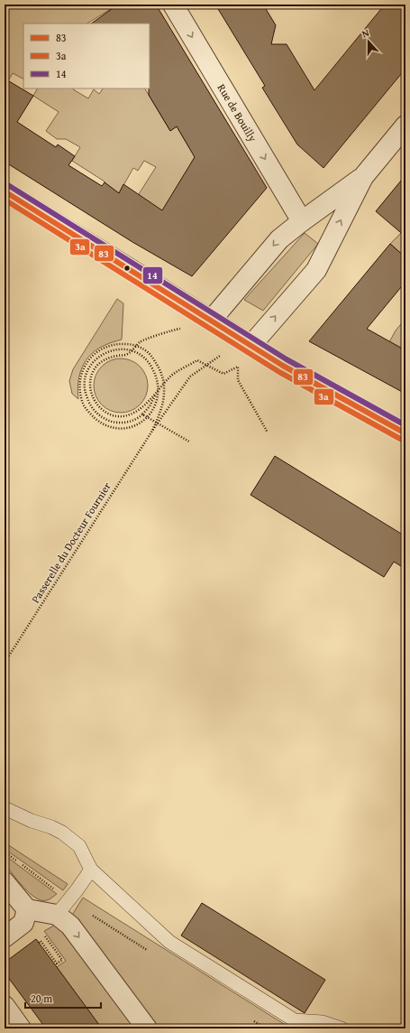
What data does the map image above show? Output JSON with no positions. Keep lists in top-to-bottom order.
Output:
{
  "streets": {
    "street": ["Rue de Bouilly"],
    "path": ["Passerelle du Docteur Fournier"]
  },
  "one_way": ["Rue de Bouilly"],
  "lines": ["transit line 14", "transit line 83", "transit line 3a"],
  "legend": ["83", "3a", "14"],
  "scale_bar": "20 m",
  "north": "top"
}
